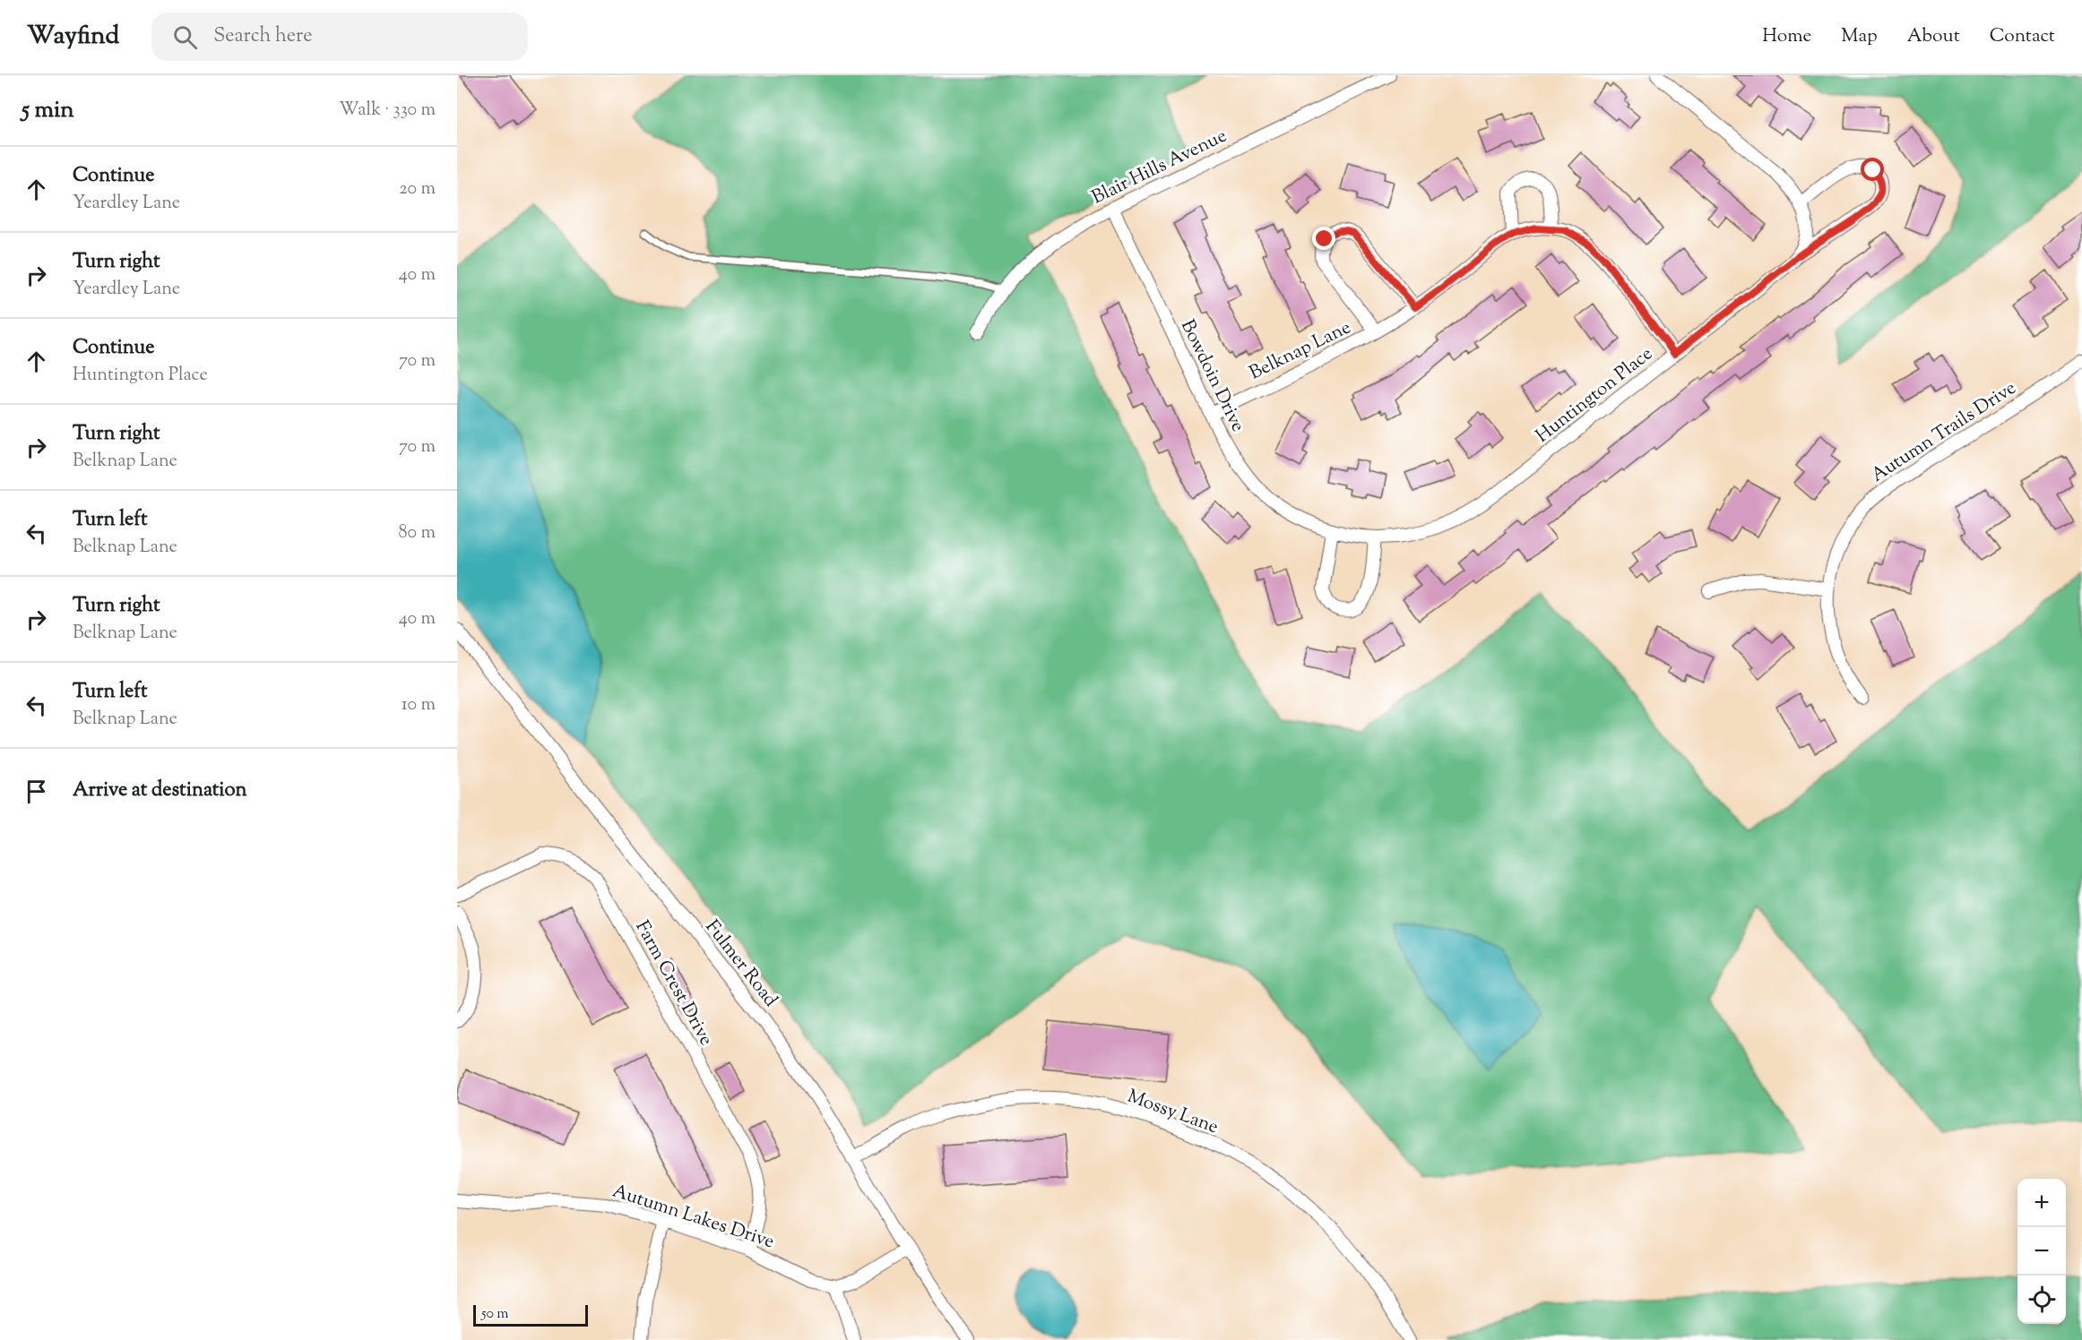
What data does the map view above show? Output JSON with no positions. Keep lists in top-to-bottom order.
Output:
{
  "streets": {
    "street": [
      "Blair Hills Avenue",
      "Belknap Lane",
      "Bowdoin Drive",
      "Huntington Place",
      "Autumn Trails Drive",
      "Fulmer Road",
      "Farm Crest Drive",
      "Mossy Lane",
      "Autumn Lakes Drive"
    ]
  },
  "crossings": [
    ["Blair Hills Avenue", "Bowdoin Drive"],
    ["Belknap Lane", "Bowdoin Drive"],
    ["Belknap Lane", "Huntington Place"],
    ["Bowdoin Drive", "Huntington Place"],
    ["Fulmer Road", "Mossy Lane"],
    ["Farm Crest Drive", "Autumn Lakes Drive"]
  ],
  "scale_bar": "50 m",
  "page": {
    "header": "Wayfind",
    "search": "Search here",
    "nav": [
      "Home",
      "Map",
      "About",
      "Contact"
    ],
    "heading": ["5 min", "Walk · 330 m"],
    "list": [
      ["Continue", "Yeardley Lane", "20 m"],
      ["Turn right", "Yeardley Lane", "40 m"],
      ["Continue", "Huntington Place", "70 m"],
      ["Turn right", "Belknap Lane", "70 m"],
      ["Turn left", "Belknap Lane", "80 m"],
      ["Turn right", "Belknap Lane", "40 m"],
      ["Turn left", "Belknap Lane", "10 m"],
      "Arrive at destination"
    ],
    "map_buttons": ["+", "−"],
    "scale": "50 m"
  }
}
